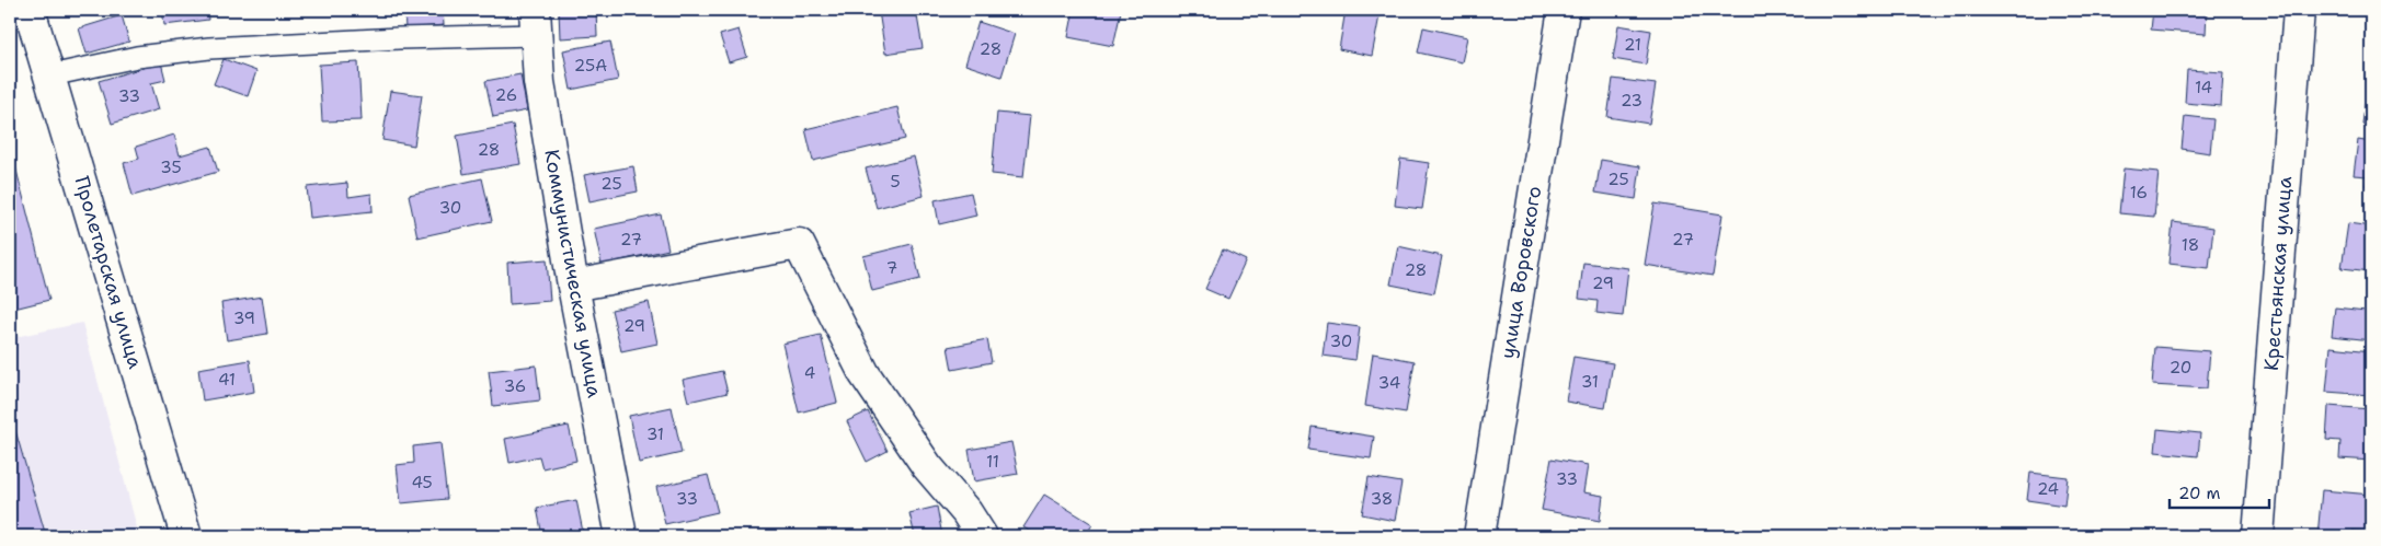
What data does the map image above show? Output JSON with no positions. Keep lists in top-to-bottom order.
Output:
{
  "streets": {
    "street": [
      "Пролетарская улица",
      "улица Воровского",
      "Коммунистическая улица",
      "Крестьянская улица"
    ]
  },
  "house_numbers": [
    "21",
    "28",
    "25А",
    "14",
    "26",
    "33",
    "23",
    "28",
    "35",
    "25",
    "5",
    "25",
    "16",
    "30",
    "27",
    "27",
    "18",
    "7",
    "28",
    "29",
    "39",
    "29",
    "30",
    "20",
    "4",
    "41",
    "31",
    "34",
    "36",
    "31",
    "11",
    "33",
    "45",
    "24",
    "33",
    "38"
  ],
  "scale_bar": "20 m"
}
